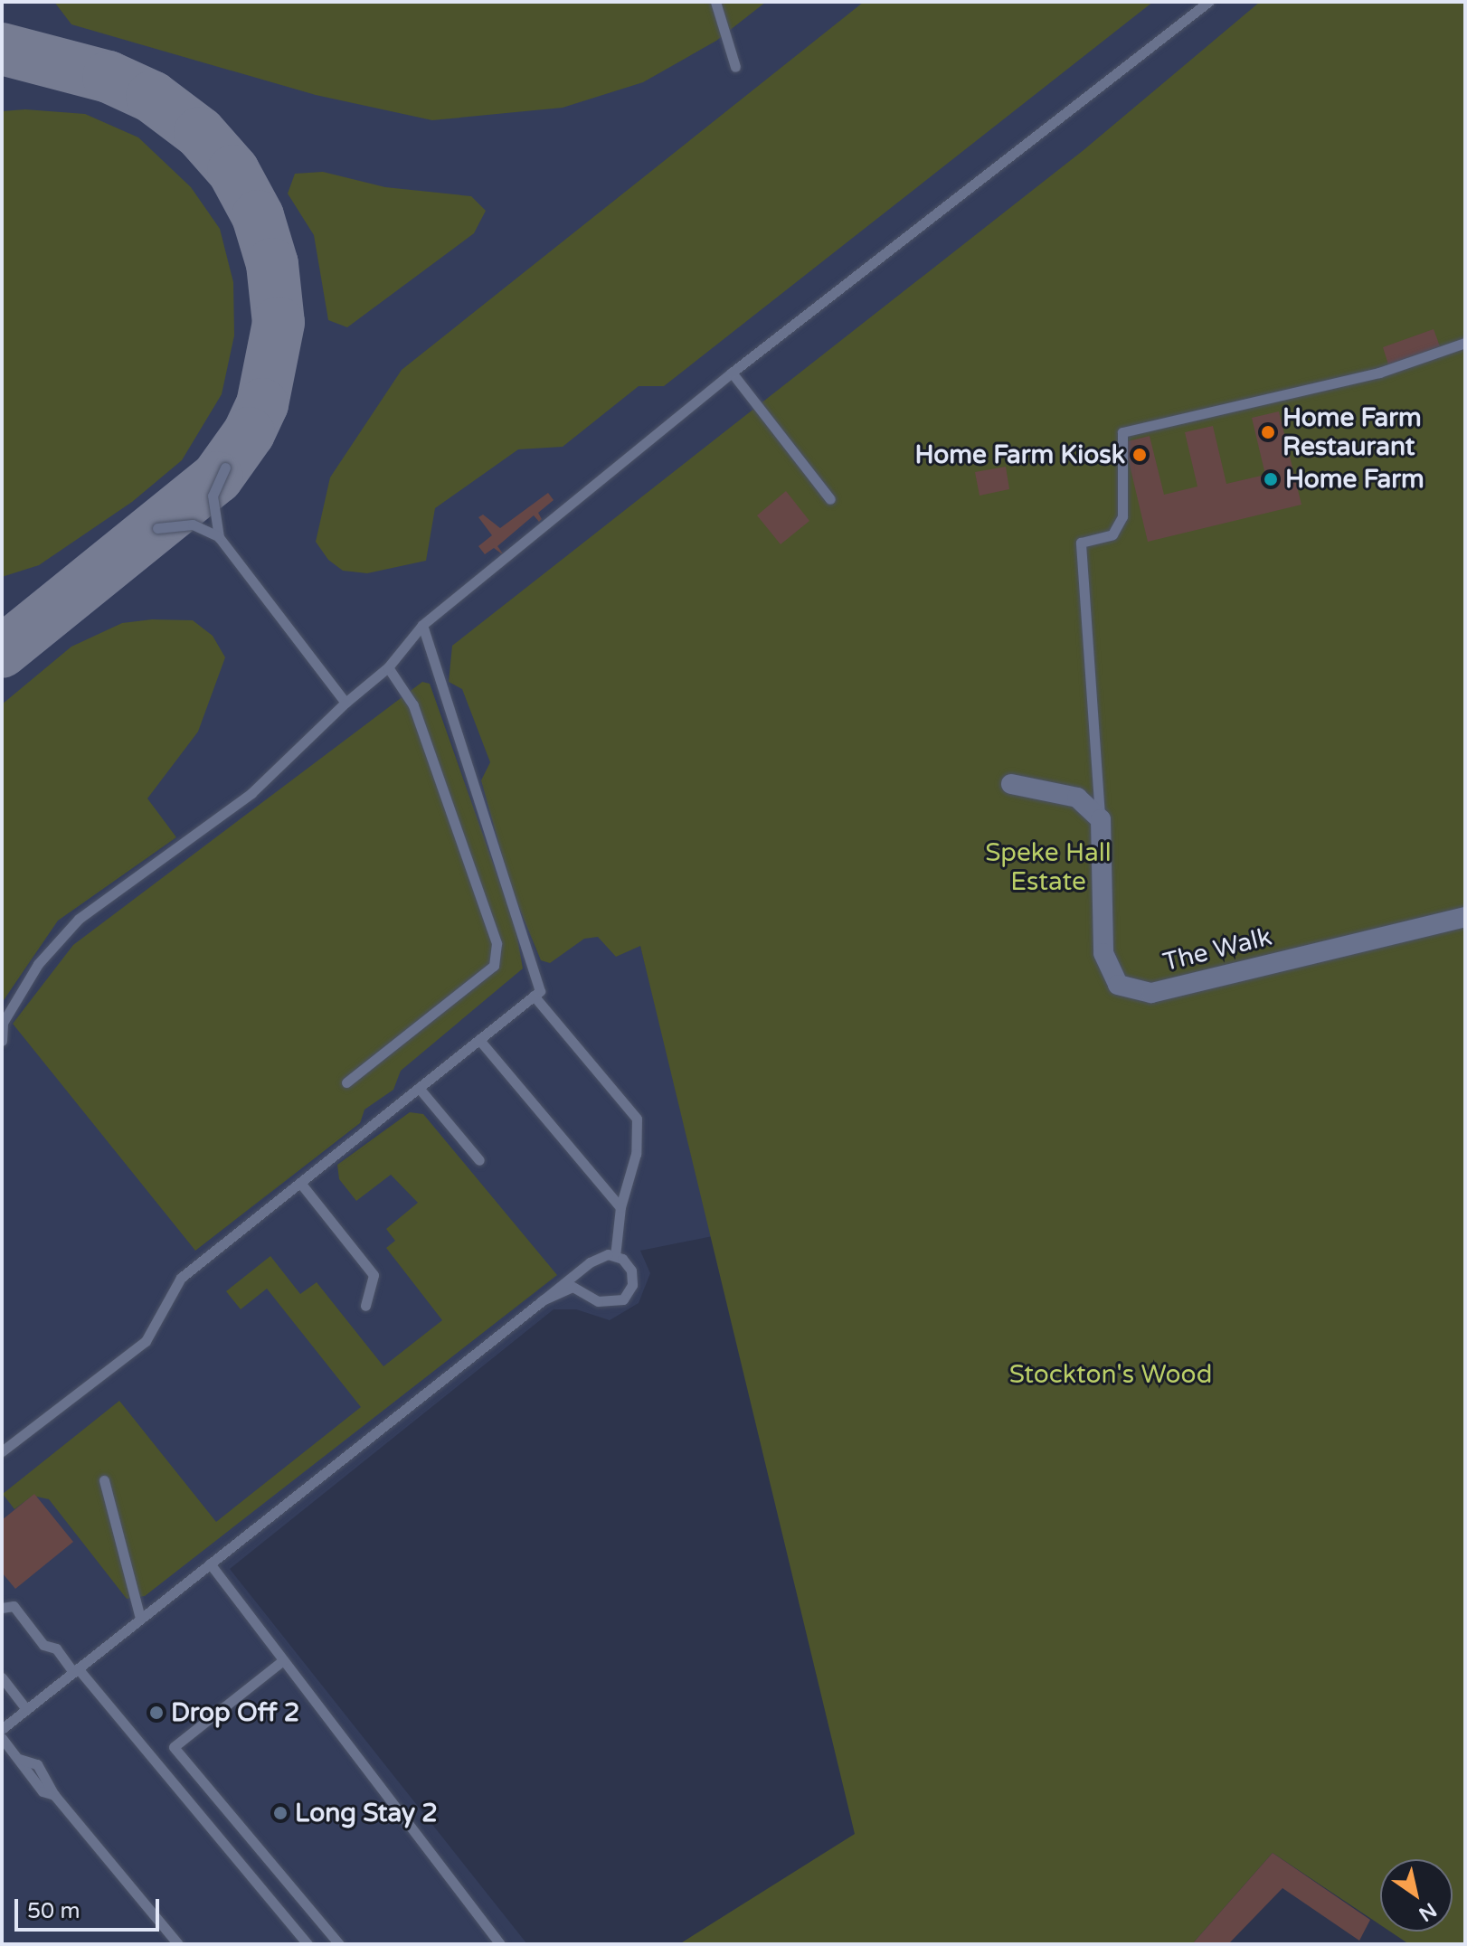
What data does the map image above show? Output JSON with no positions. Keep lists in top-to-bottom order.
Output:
{
  "streets": {
    "street": ["The Walk"]
  },
  "parks": ["Speke Hall Estate", "Stockton's Wood"],
  "places": [
    "Home Farm Restaurant",
    "Home Farm Kiosk",
    "Home Farm",
    "Drop Off 2",
    "Long Stay 2"
  ],
  "scale_bar": "50 m",
  "north": "bottom right"
}
